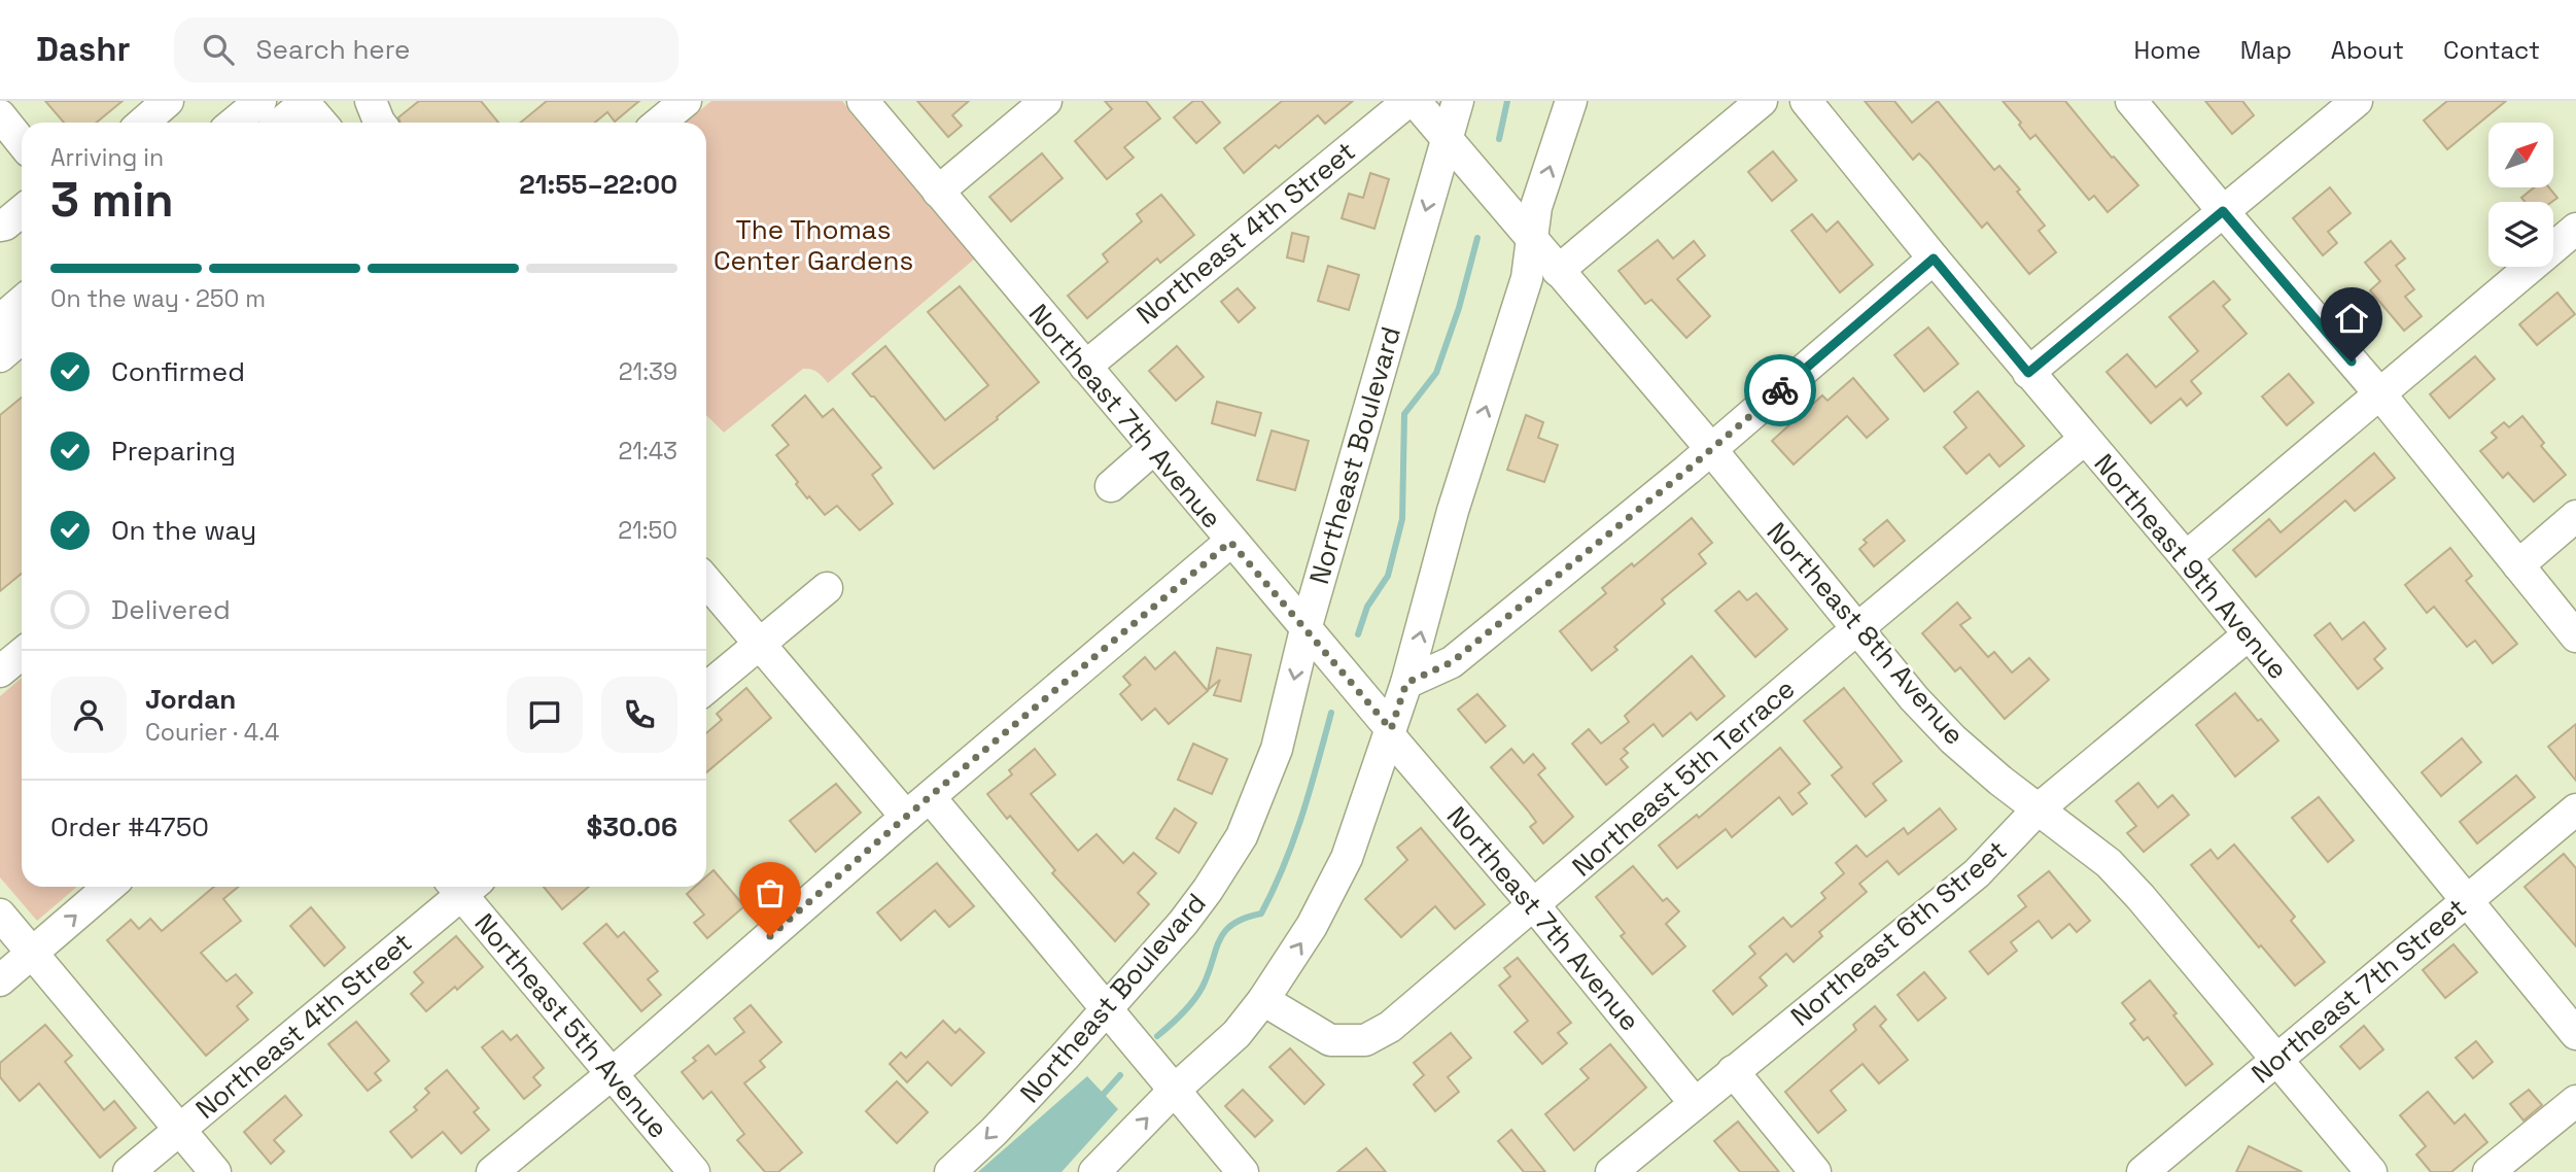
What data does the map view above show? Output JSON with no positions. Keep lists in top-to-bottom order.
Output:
{
  "streets": {
    "street": [
      "Northeast 4th Street",
      "Northeast 7th Avenue",
      "Northeast Boulevard",
      "Northeast 9th Avenue",
      "Northeast 8th Avenue",
      "Northeast 5th Terrace",
      "Northeast 6th Street",
      "Northeast 7th Street",
      "Northeast 5th Avenue"
    ]
  },
  "crossings": [
    ["Northeast 4th Street", "Northeast 7th Avenue"],
    ["Northeast 7th Avenue", "Northeast Boulevard"],
    ["Northeast 7th Avenue", "Northeast 5th Terrace"],
    ["Northeast 7th Avenue", "Northeast 6th Street"],
    ["Northeast Boulevard", "Northeast 8th Avenue"],
    ["Northeast 9th Avenue", "Northeast 5th Terrace"],
    ["Northeast 9th Avenue", "Northeast 6th Street"],
    ["Northeast 9th Avenue", "Northeast 7th Street"],
    ["Northeast 8th Avenue", "Northeast 5th Terrace"],
    ["Northeast 8th Avenue", "Northeast 6th Street"],
    ["Northeast 8th Avenue", "Northeast 7th Street"]
  ],
  "parks": ["The Thomas Center Gardens"],
  "north": "top right",
  "page": {
    "header": "Dashr",
    "search": "Search here",
    "nav": [
      "Home",
      "Map",
      "About",
      "Contact"
    ],
    "heading": ["3 min", "Arriving in", "21:55–22:00"],
    "panel": [
      "Jordan",
      "Courier · 4.4",
      "Order #4750",
      "$30.06"
    ],
    "bar": "On the way · 250 m",
    "list": [
      ["Confirmed", "21:39"],
      ["Preparing", "21:43"],
      ["On the way", "21:50"],
      "Delivered"
    ]
  }
}
